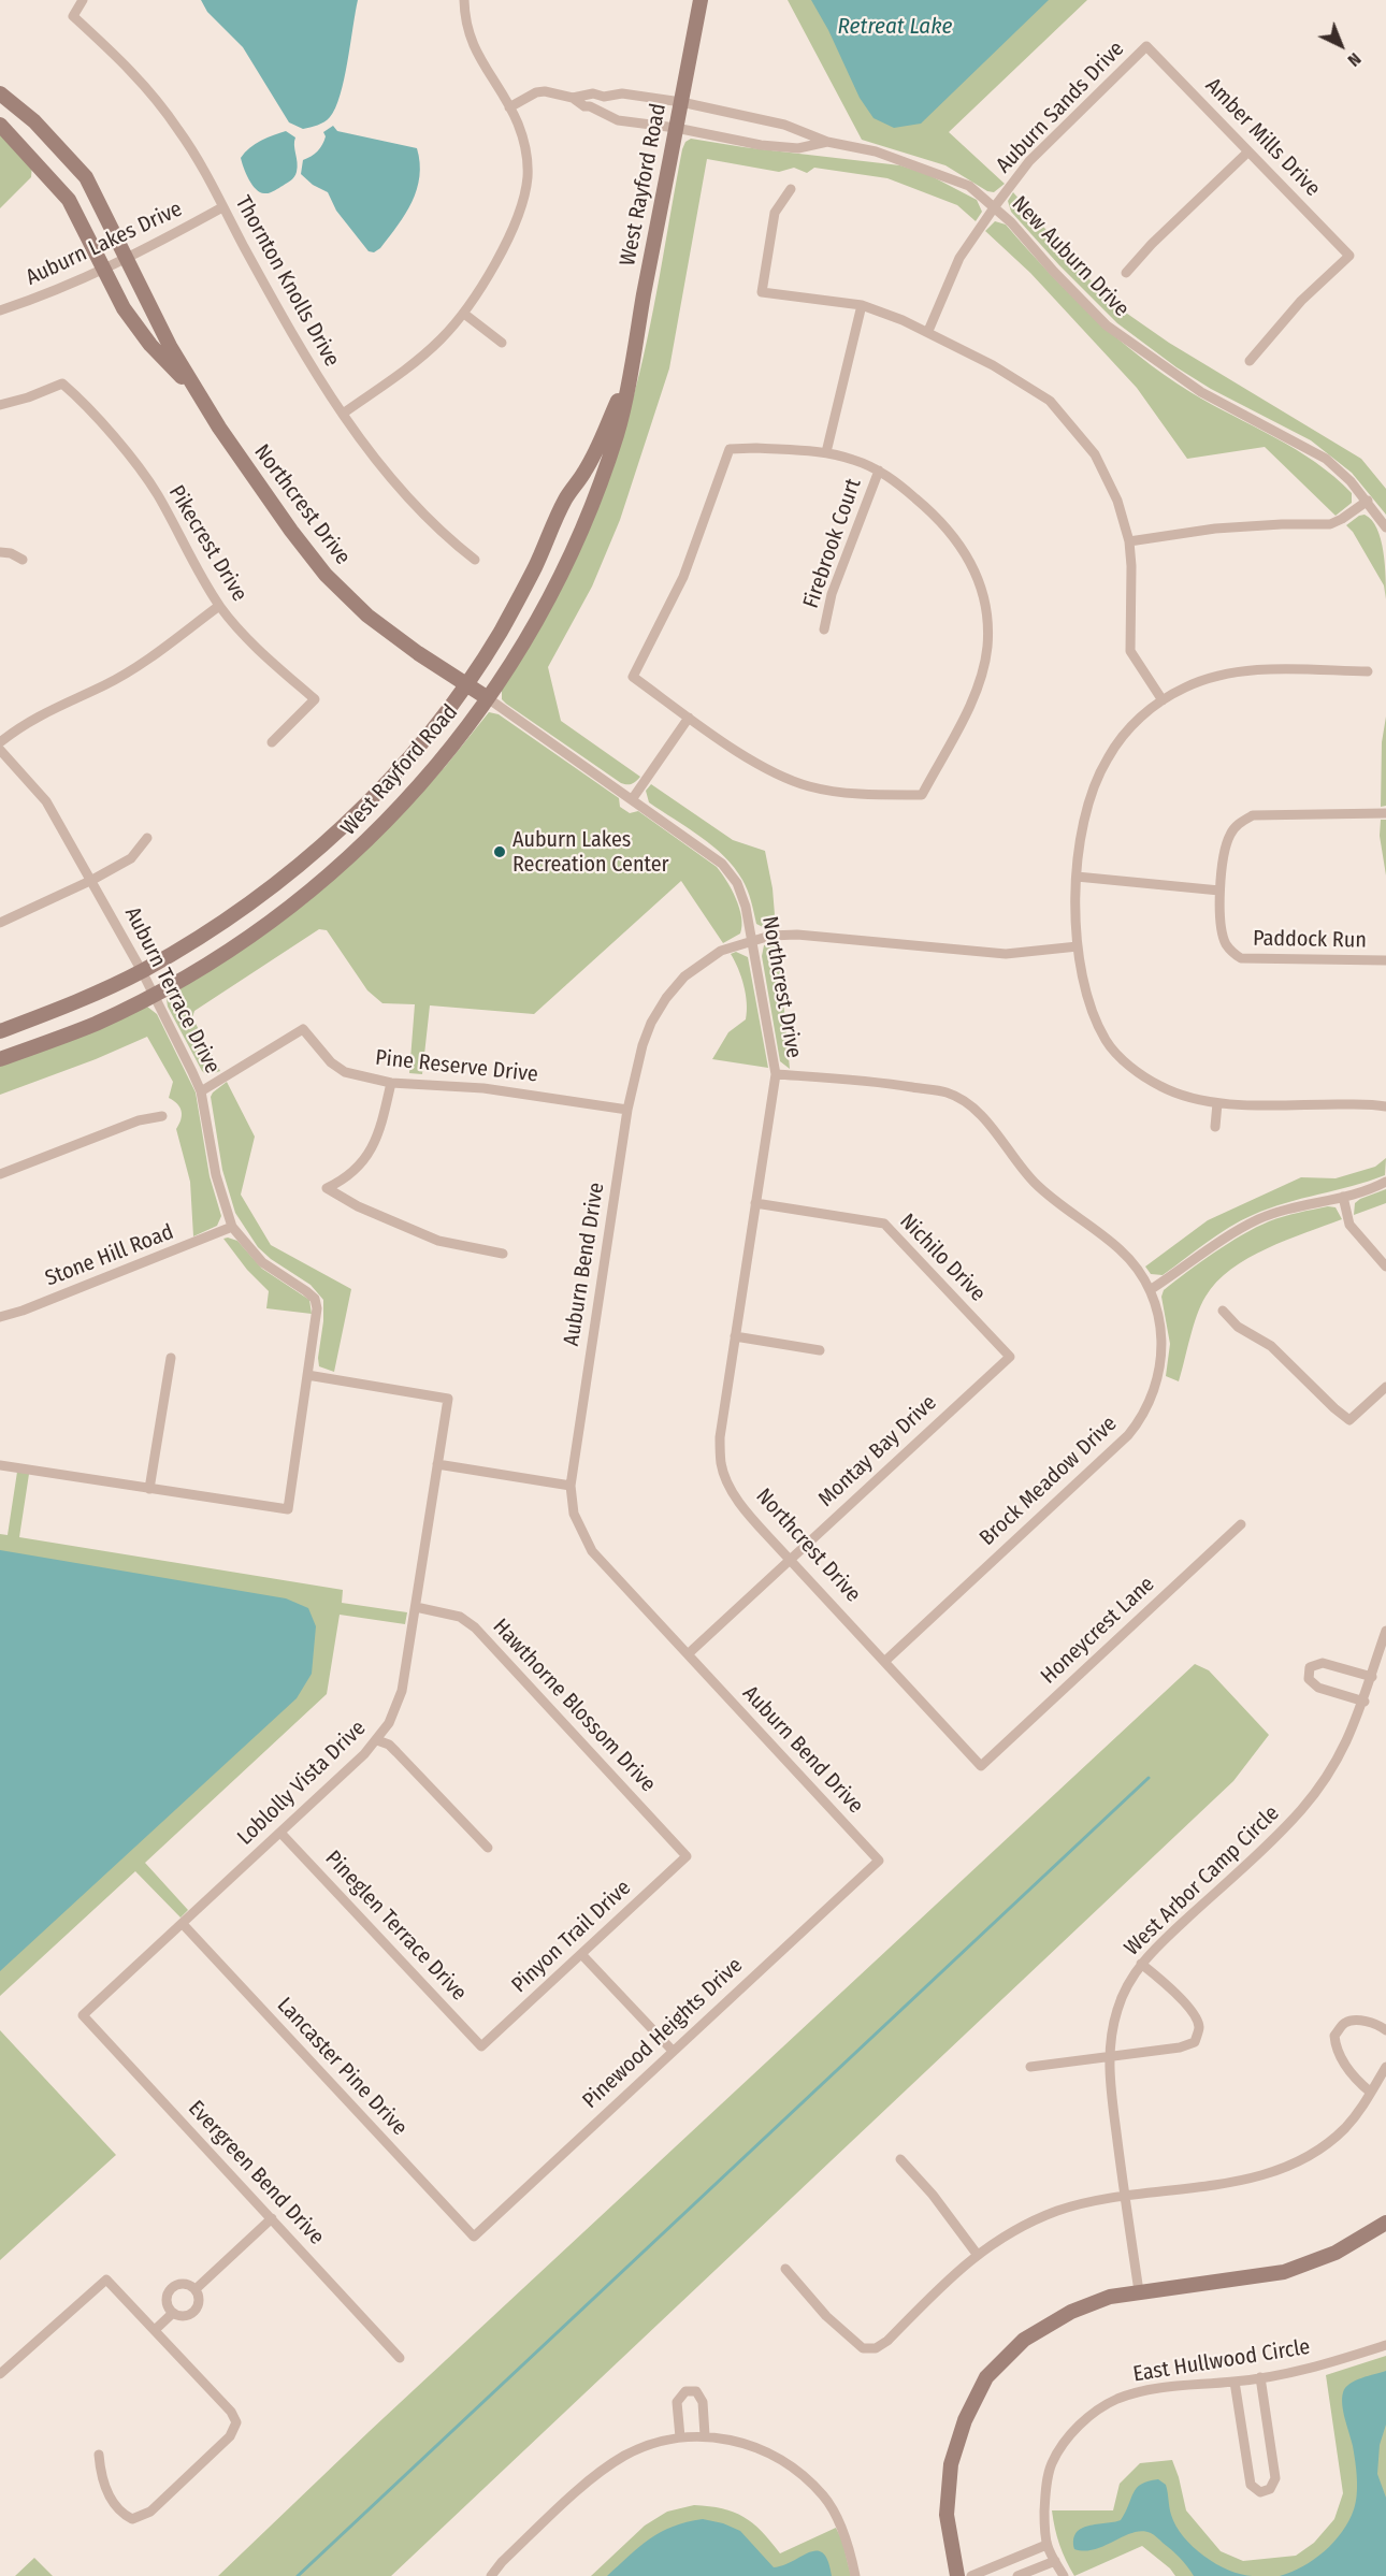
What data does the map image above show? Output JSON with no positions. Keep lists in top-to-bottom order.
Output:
{
  "streets": {
    "main road": ["West Rayford Road", "Northcrest Drive"],
    "street": [
      "Auburn Sands Drive",
      "Amber Mills Drive",
      "Auburn Lakes Drive",
      "New Auburn Drive",
      "Thornton Knolls Drive",
      "Pikecrest Drive",
      "Firebrook Court",
      "Paddock Run",
      "Auburn Terrace Drive",
      "Pine Reserve Drive",
      "Stone Hill Road",
      "Nichilo Drive",
      "Auburn Bend Drive",
      "Montay Bay Drive",
      "Brock Meadow Drive",
      "Honeycrest Lane",
      "Hawthorne Blossom Drive",
      "Loblolly Vista Drive",
      "West Arbor Camp Circle",
      "Pineglen Terrace Drive",
      "Pinyon Trail Drive",
      "Pinewood Heights Drive",
      "Lancaster Pine Drive",
      "Evergreen Bend Drive",
      "East Hullwood Circle"
    ]
  },
  "crossings": [
    ["Auburn Sands Drive", "Amber Mills Drive"],
    ["Auburn Sands Drive", "New Auburn Drive"],
    ["West Rayford Road", "New Auburn Drive"],
    ["West Rayford Road", "Northcrest Drive"],
    ["West Rayford Road", "Auburn Terrace Drive"],
    ["Auburn Lakes Drive", "Thornton Knolls Drive"],
    ["Auburn Lakes Drive", "Northcrest Drive"],
    ["Northcrest Drive", "Nichilo Drive"],
    ["Northcrest Drive", "Auburn Bend Drive"],
    ["Northcrest Drive", "Montay Bay Drive"],
    ["Northcrest Drive", "Brock Meadow Drive"],
    ["Northcrest Drive", "Honeycrest Lane"],
    ["Auburn Terrace Drive", "Pine Reserve Drive"],
    ["Auburn Terrace Drive", "Stone Hill Road"],
    ["Auburn Terrace Drive", "Loblolly Vista Drive"],
    ["Pine Reserve Drive", "Auburn Bend Drive"],
    ["Nichilo Drive", "Montay Bay Drive"],
    ["Auburn Bend Drive", "Montay Bay Drive"],
    ["Auburn Bend Drive", "Pinewood Heights Drive"],
    ["Hawthorne Blossom Drive", "Loblolly Vista Drive"],
    ["Hawthorne Blossom Drive", "Pinyon Trail Drive"],
    ["Loblolly Vista Drive", "Pineglen Terrace Drive"],
    ["Loblolly Vista Drive", "Lancaster Pine Drive"],
    ["Loblolly Vista Drive", "Evergreen Bend Drive"],
    ["Pineglen Terrace Drive", "Pinyon Trail Drive"],
    ["Pinewood Heights Drive", "Lancaster Pine Drive"]
  ],
  "water": ["Retreat Lake"],
  "places": ["Auburn Lakes Recreation Center"],
  "north": "bottom right"
}
